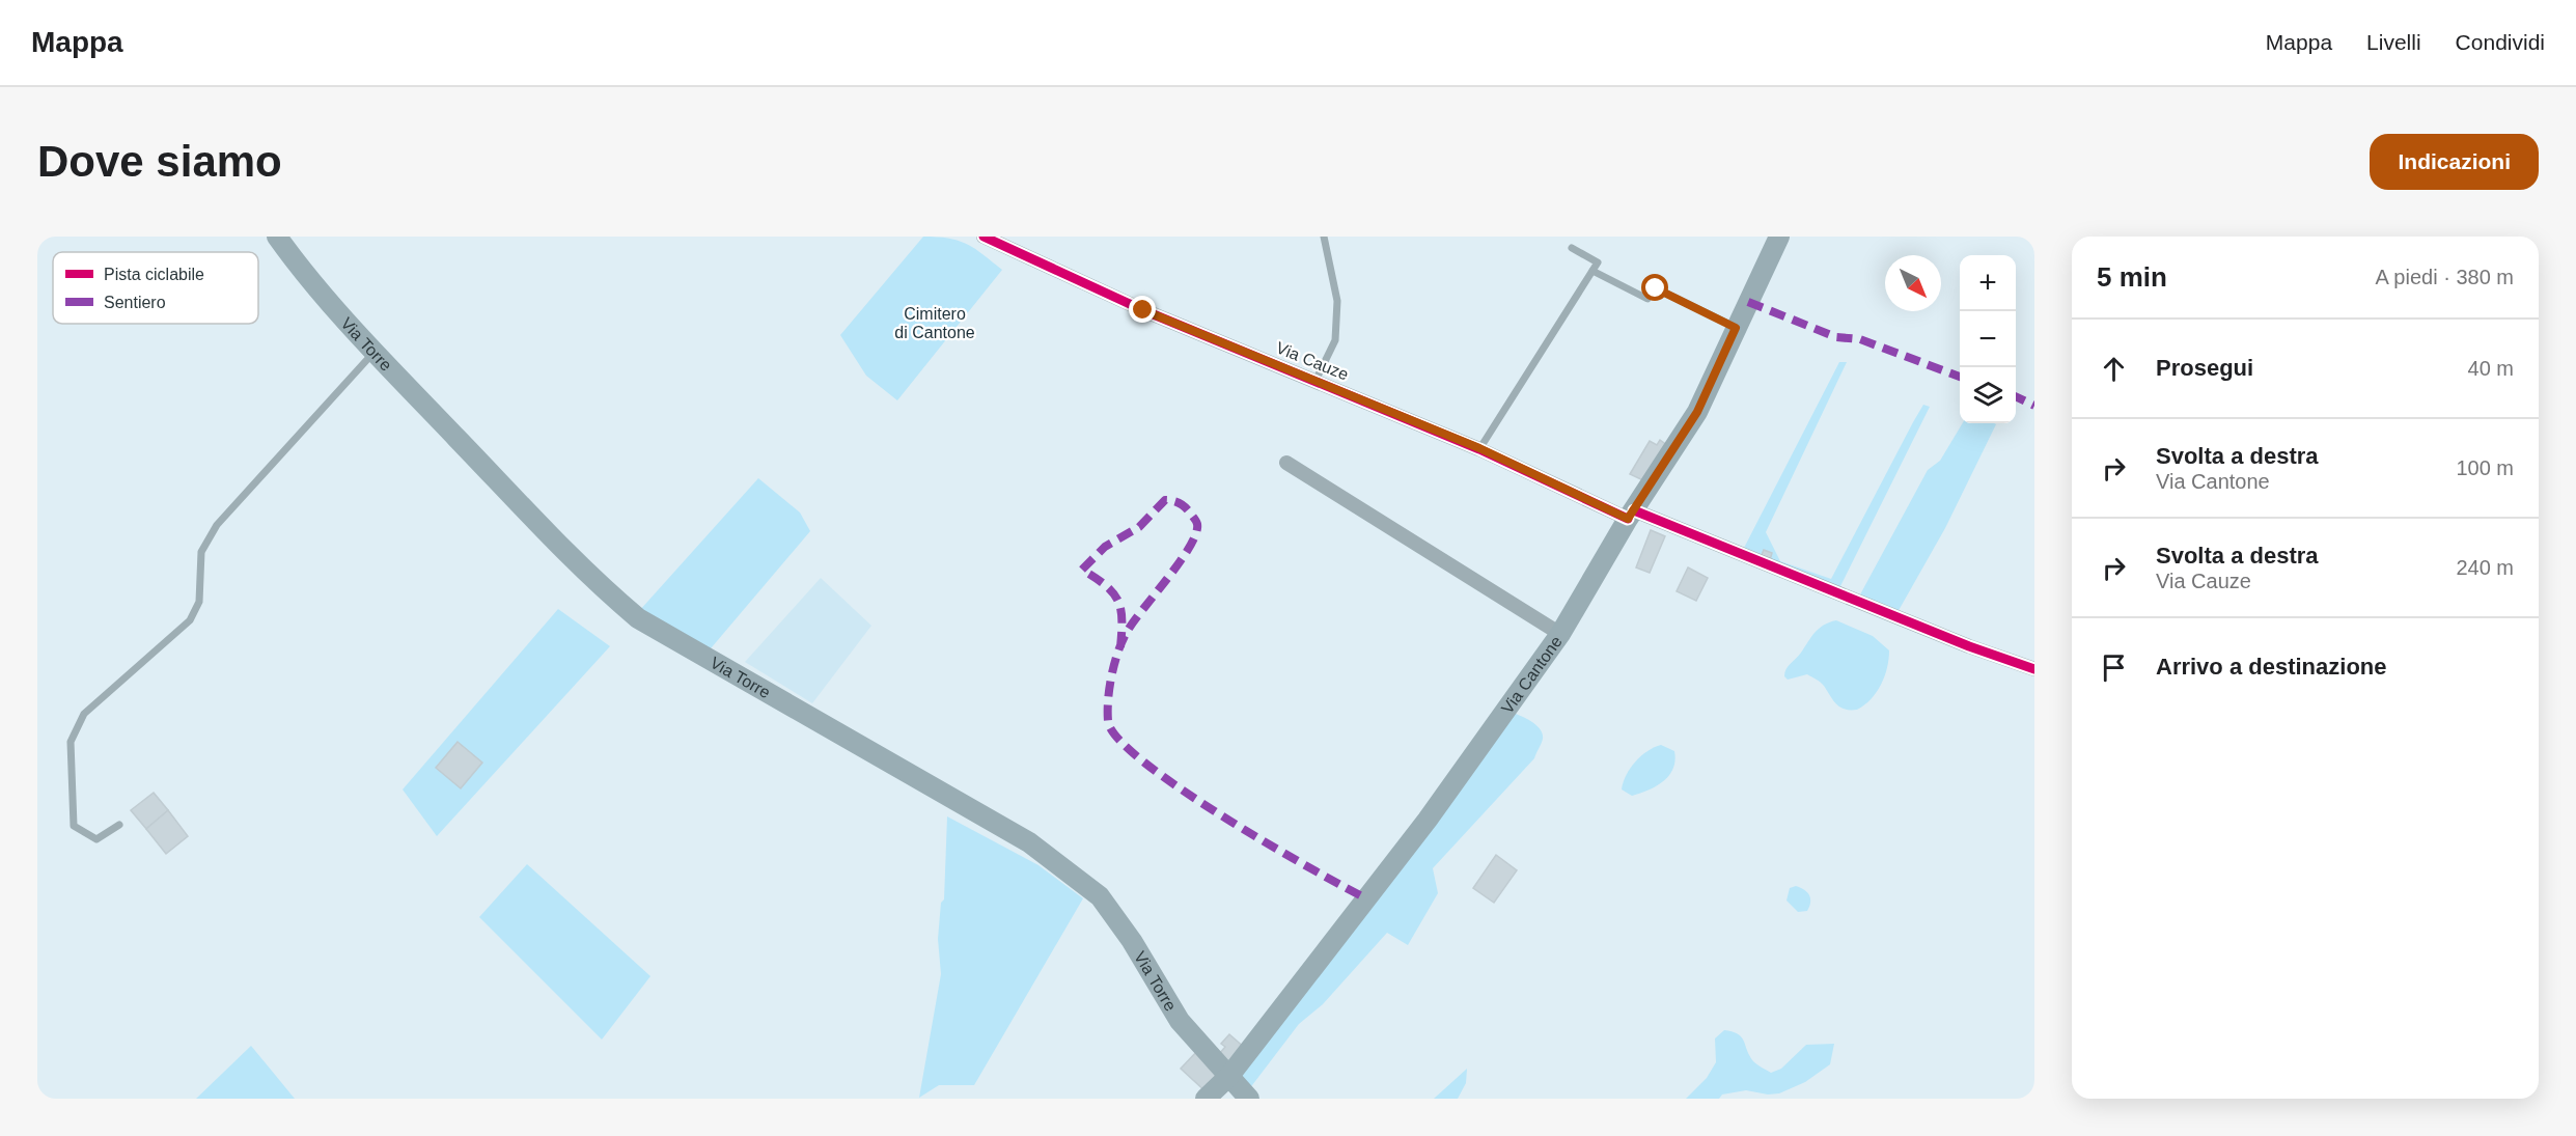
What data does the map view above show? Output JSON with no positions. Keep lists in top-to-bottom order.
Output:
{
  "streets": {
    "main road": ["Via Torre", "Via Cantone"],
    "street": ["Via Cauze"]
  },
  "crossings": [
    ["Via Torre", "Via Cantone"],
    ["Via Cauze", "Via Cantone"]
  ],
  "parks": ["Cimitero di Cantone"],
  "legend": ["Pista ciclabile", "Sentiero"],
  "north": "bottom right",
  "page": {
    "header": "Mappa",
    "nav": ["Mappa", "Livelli", "Condividi"],
    "buttons": "Indicazioni",
    "title": "Dove siamo",
    "heading": ["5 min", "A piedi · 380 m"],
    "map_buttons": ["+", "−"],
    "list": [
      ["Prosegui", "40 m"],
      ["Svolta a destra", "Via Cantone", "100 m"],
      ["Svolta a destra", "Via Cauze", "240 m"],
      "Arrivo a destinazione"
    ]
  }
}
